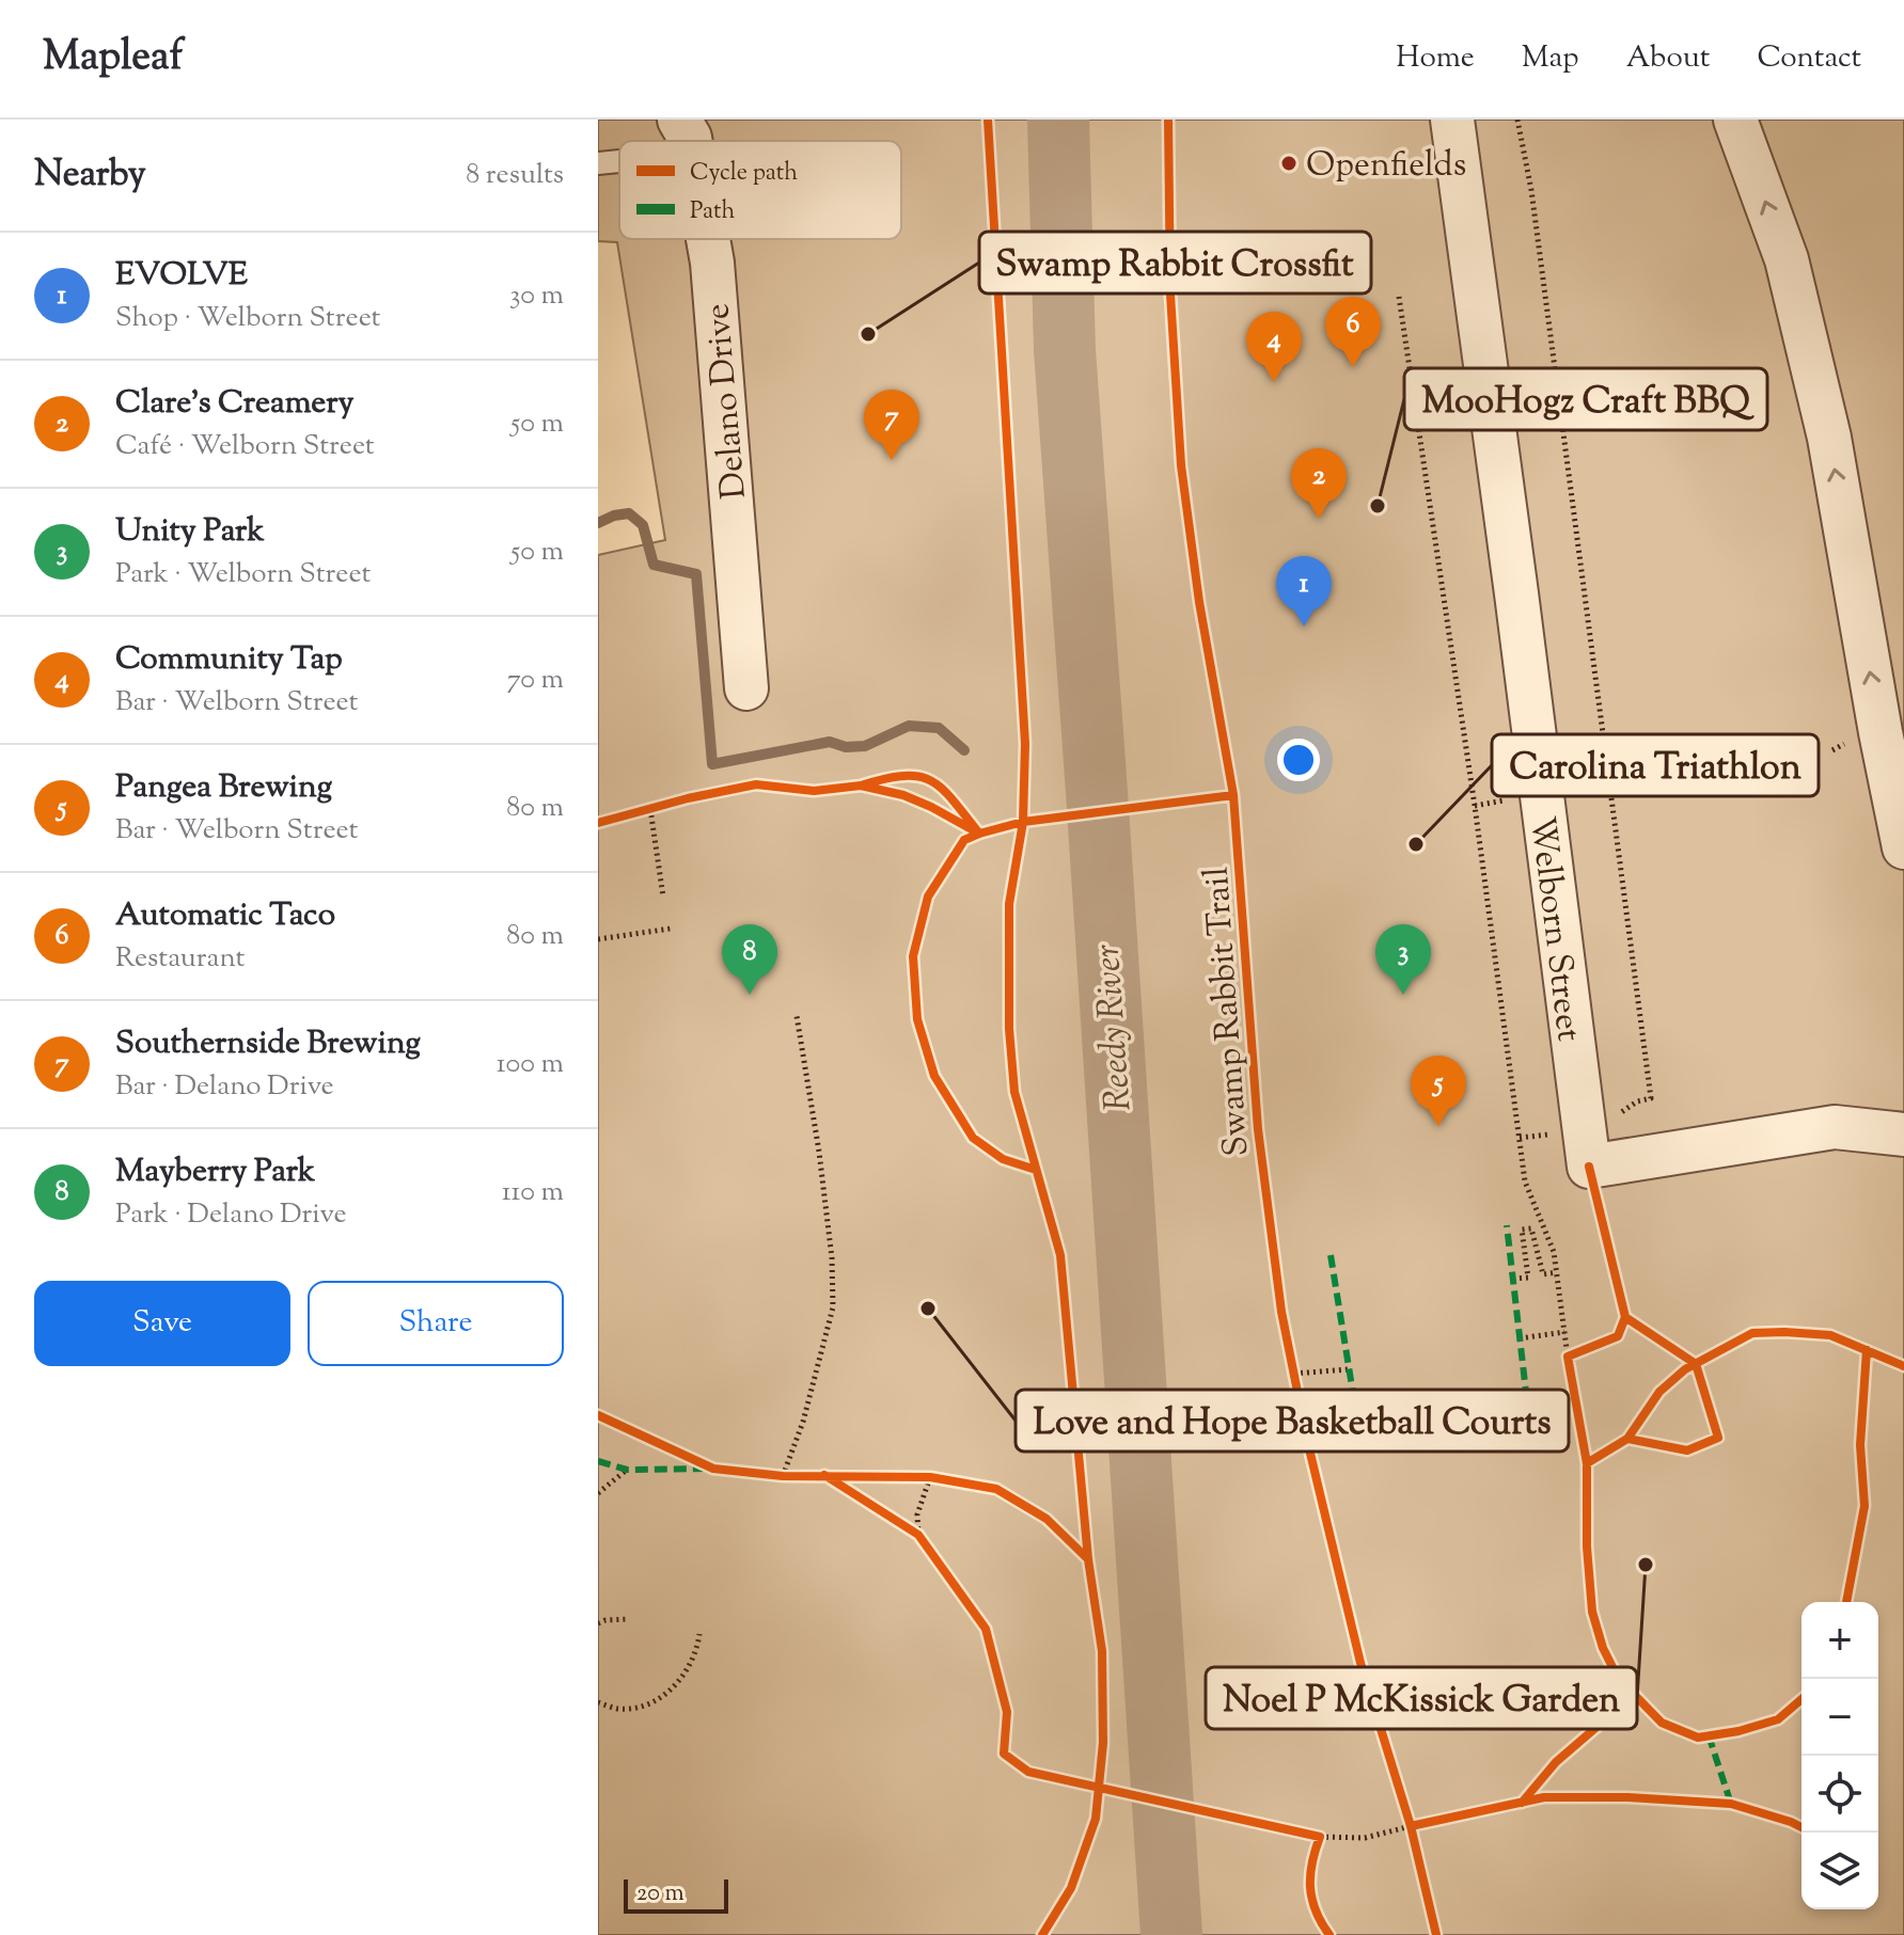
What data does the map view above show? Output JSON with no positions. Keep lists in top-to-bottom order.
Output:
{
  "streets": {
    "street": ["Delano Drive", "Welborn Street"],
    "cycle path": ["Swamp Rabbit Trail"]
  },
  "water": ["Reedy River"],
  "places": [
    "Openfields",
    "Swamp Rabbit Crossfit",
    "MooHogz Craft BBQ",
    "Carolina Triathlon",
    "Love and Hope Basketball Courts",
    "Noel P McKissick Garden"
  ],
  "legend": ["Cycle path", "Path"],
  "scale_bar": "20 m",
  "page": {
    "header": "Mapleaf",
    "nav": [
      "Home",
      "Map",
      "About",
      "Contact"
    ],
    "heading": ["Nearby", "8 results"],
    "list": [
      {
        "mark": "1",
        "name": "EVOLVE",
        "note": "Shop · Welborn Street",
        "value": "30 m"
      },
      {
        "mark": "2",
        "name": "Clare's Creamery",
        "note": "Café · Welborn Street",
        "value": "50 m"
      },
      {
        "mark": "3",
        "name": "Unity Park",
        "note": "Park · Welborn Street",
        "value": "50 m"
      },
      {
        "mark": "4",
        "name": "Community Tap",
        "note": "Bar · Welborn Street",
        "value": "70 m"
      },
      {
        "mark": "5",
        "name": "Pangea Brewing",
        "note": "Bar · Welborn Street",
        "value": "80 m"
      },
      {
        "mark": "6",
        "name": "Automatic Taco",
        "note": "Restaurant",
        "value": "80 m"
      },
      {
        "mark": "7",
        "name": "Southernside Brewing",
        "note": "Bar · Delano Drive",
        "value": "100 m"
      },
      {
        "mark": "8",
        "name": "Mayberry Park",
        "note": "Park · Delano Drive",
        "value": "110 m"
      }
    ],
    "pins": [
      "6",
      "4",
      "7",
      "2",
      "1",
      "3",
      "8",
      "5"
    ],
    "buttons": ["Save", "Share"],
    "map_buttons": ["+", "−"],
    "scale": "20 m"
  }
}
